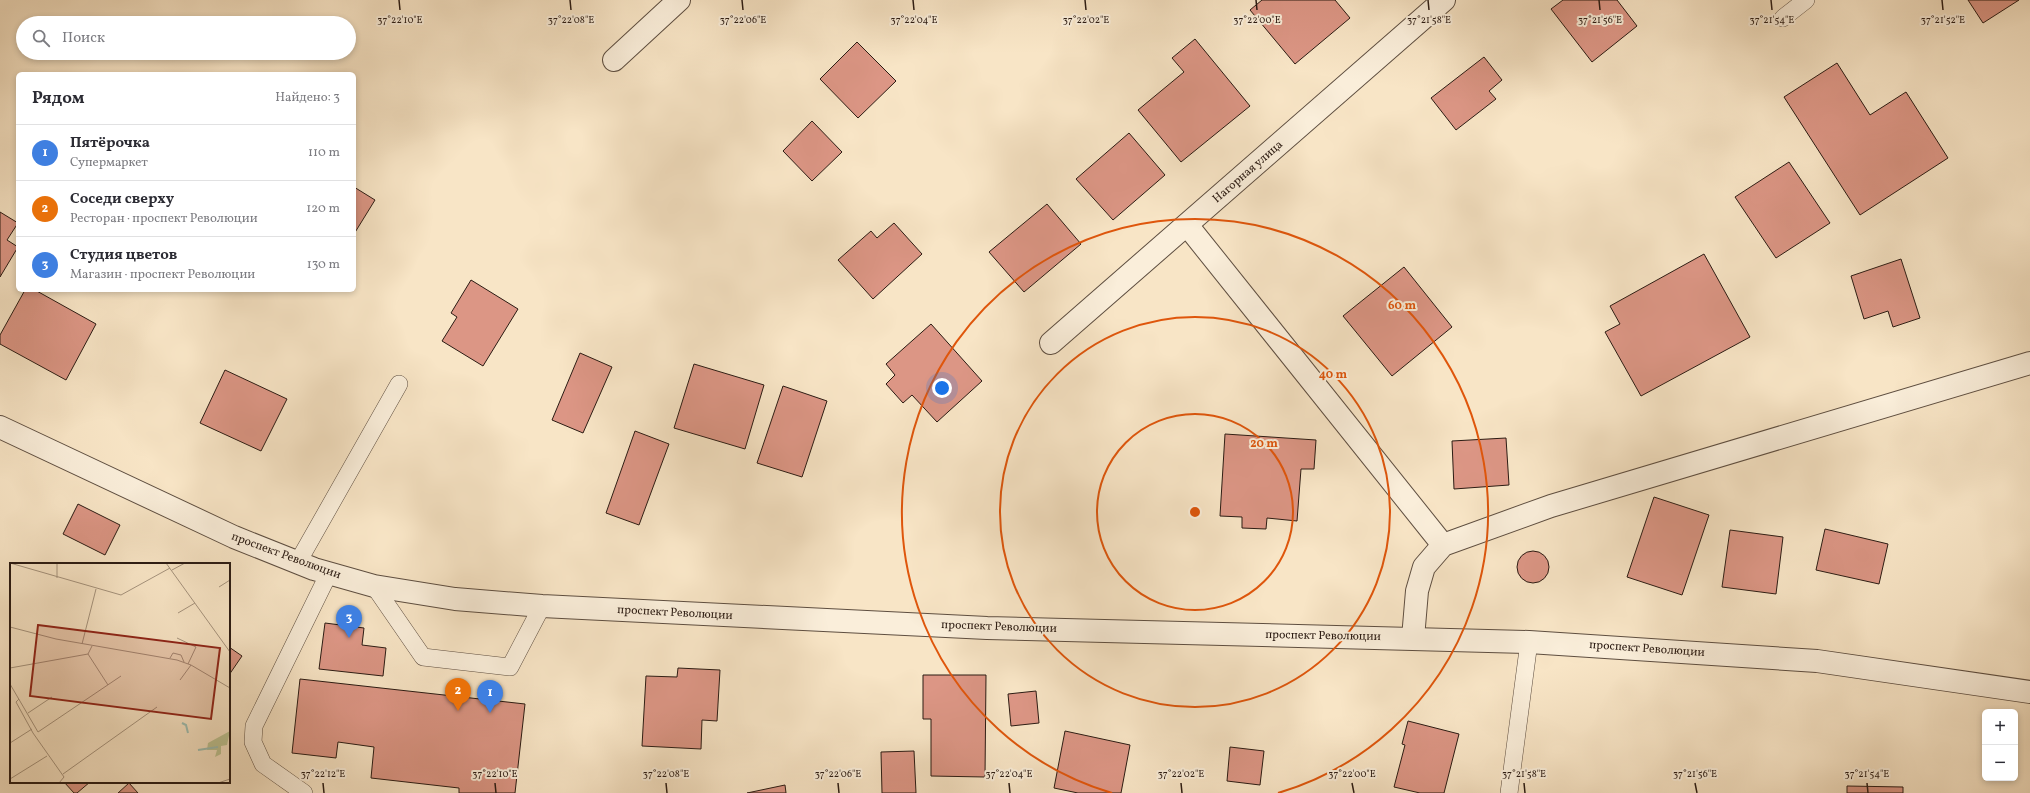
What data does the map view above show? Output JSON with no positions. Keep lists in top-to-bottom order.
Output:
{
  "streets": {
    "street": ["Нагорная улица", "проспект Революции"]
  },
  "page": {
    "search": "Поиск",
    "heading": ["Рядом", "Найдено: 3"],
    "list": [
      {
        "mark": "1",
        "name": "Пятёрочка",
        "note": "Супермаркет",
        "value": "110 m"
      },
      {
        "mark": "2",
        "name": "Соседи сверху",
        "note": "Ресторан · проспект Революции",
        "value": "120 m"
      },
      {
        "mark": "3",
        "name": "Студия цветов",
        "note": "Магазин · проспект Революции",
        "value": "130 m"
      }
    ],
    "pins": ["3", "2", "1"],
    "map_buttons": ["+", "−"]
  },
  "coordinates": [
    "37°22'10\"E",
    "37°22'08\"E",
    "37°22'06\"E",
    "37°22'04\"E",
    "37°22'02\"E",
    "37°22'00\"E",
    "37°21'58\"E",
    "37°21'56\"E",
    "37°21'54\"E",
    "37°21'52\"E",
    "37°22'12\"E"
  ],
  "rings": ["60 m", "40 m", "20 m"]
}
